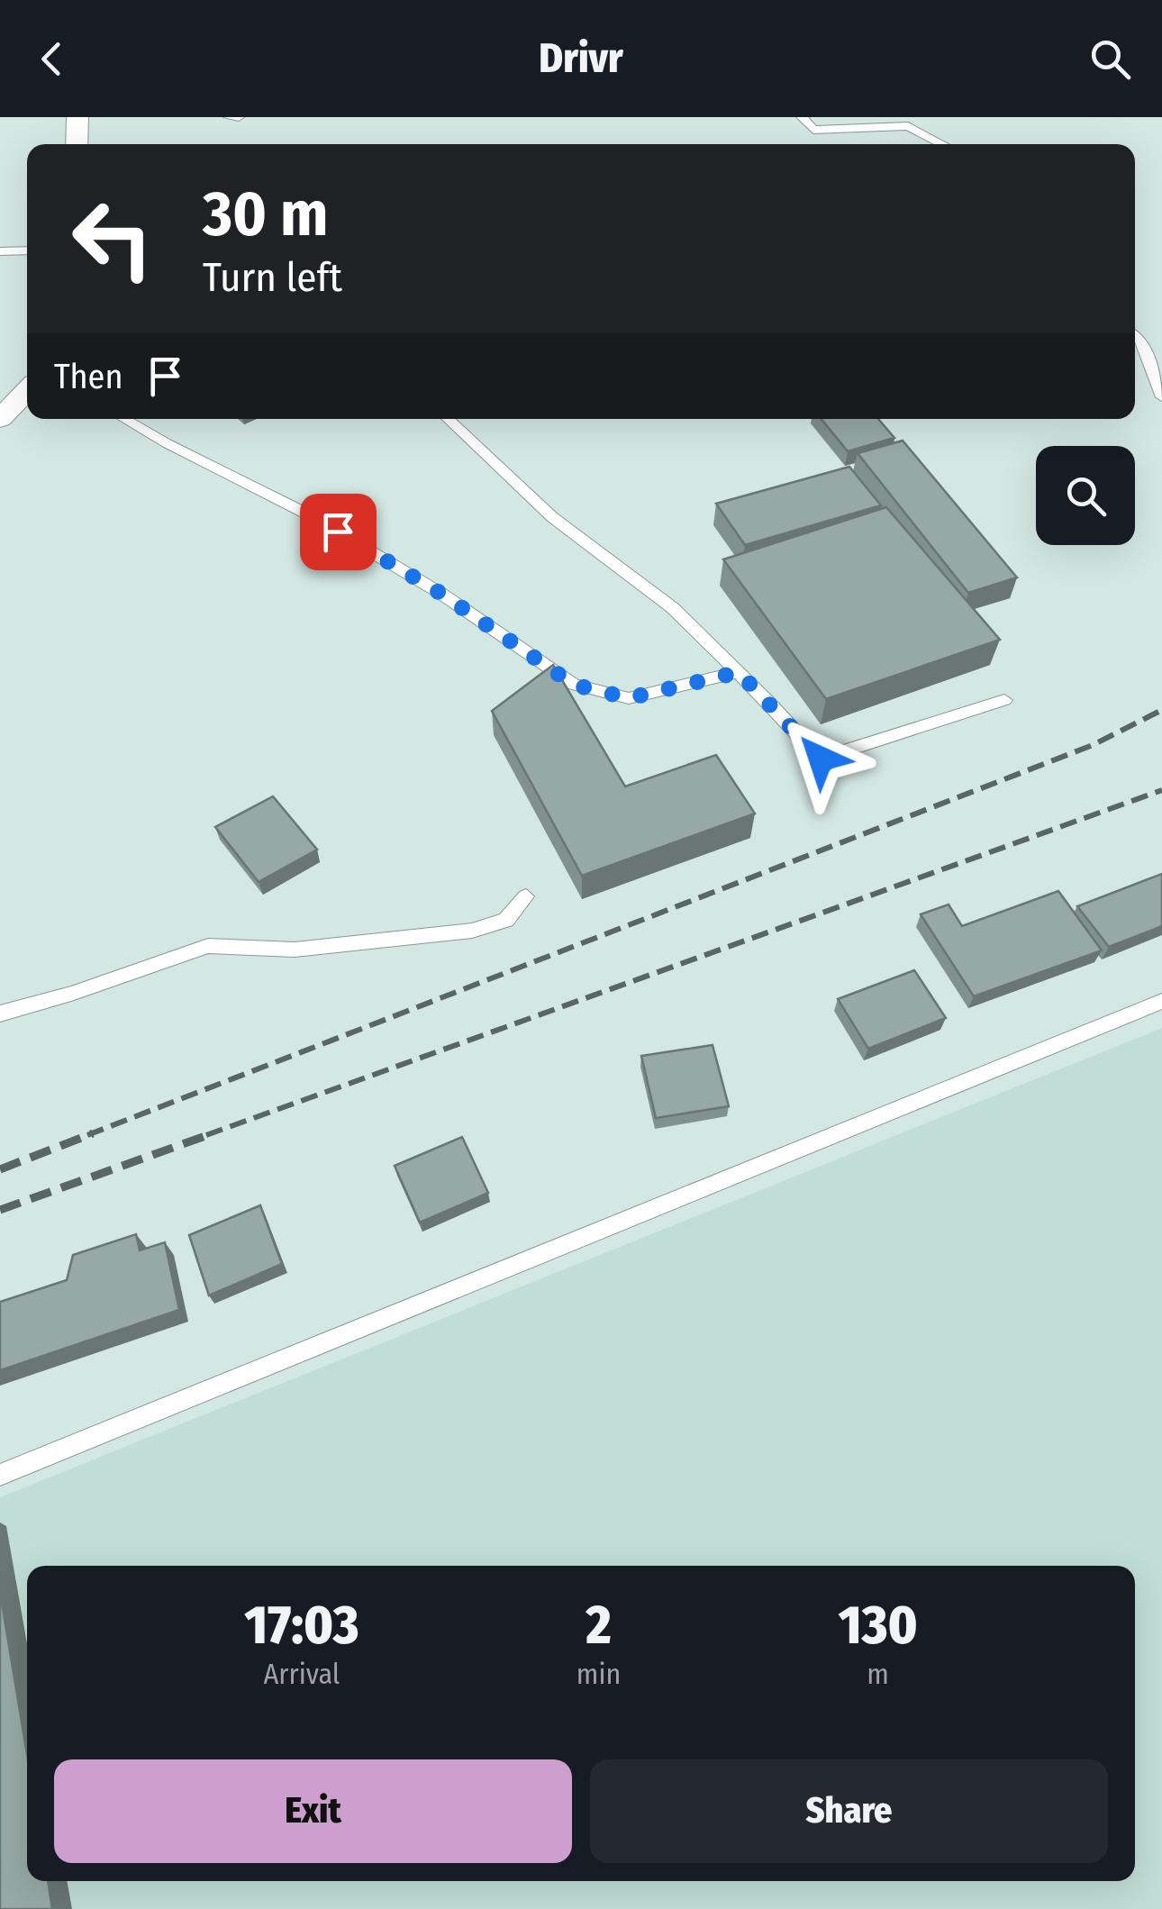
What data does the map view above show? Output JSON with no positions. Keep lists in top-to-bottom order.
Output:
{
  "page": {
    "header": "Drivr",
    "turn": ["30 m", "Turn left"],
    "then": "Then",
    "eta": [
      "17:03",
      "Arrival",
      "2",
      "min",
      "130",
      "m"
    ],
    "buttons": ["Exit", "Share"]
  }
}
